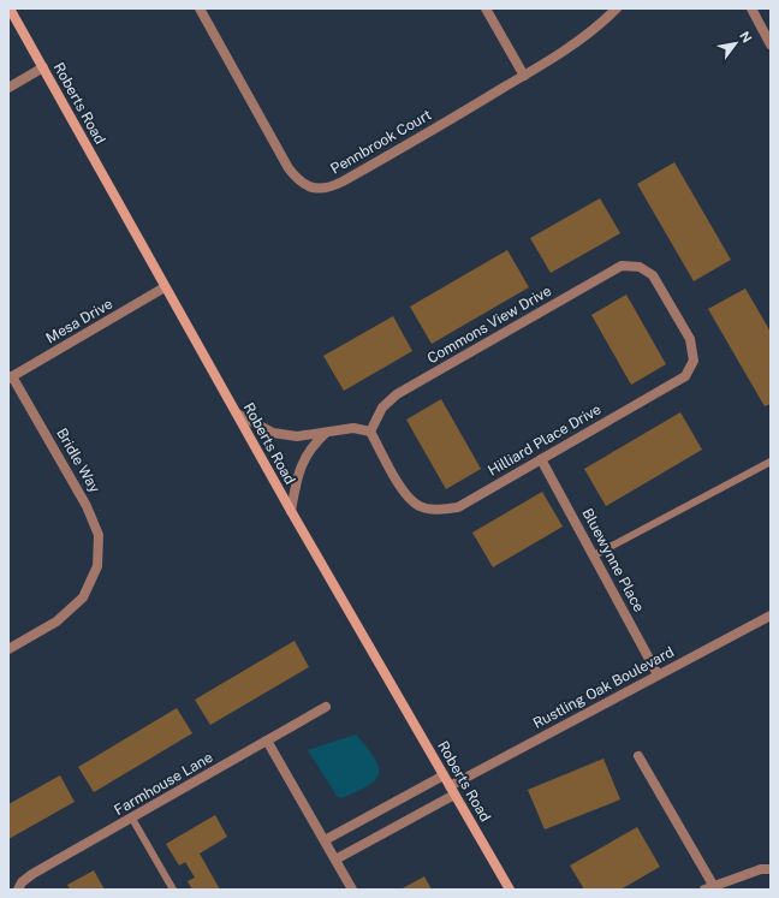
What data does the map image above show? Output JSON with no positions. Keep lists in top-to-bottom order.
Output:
{
  "streets": {
    "main road": ["Roberts Road"],
    "street": [
      "Pennbrook Court",
      "Mesa Drive",
      "Commons View Drive",
      "Hilliard Place Drive",
      "Bridle Way",
      "Bluewynne Place",
      "Rustling Oak Boulevard",
      "Farmhouse Lane"
    ]
  },
  "crossings": [
    ["Roberts Road", "Mesa Drive"],
    ["Roberts Road", "Rustling Oak Boulevard"],
    ["Mesa Drive", "Bridle Way"],
    ["Commons View Drive", "Hilliard Place Drive"],
    ["Hilliard Place Drive", "Bluewynne Place"],
    ["Bluewynne Place", "Rustling Oak Boulevard"]
  ],
  "north": "top right"
}
